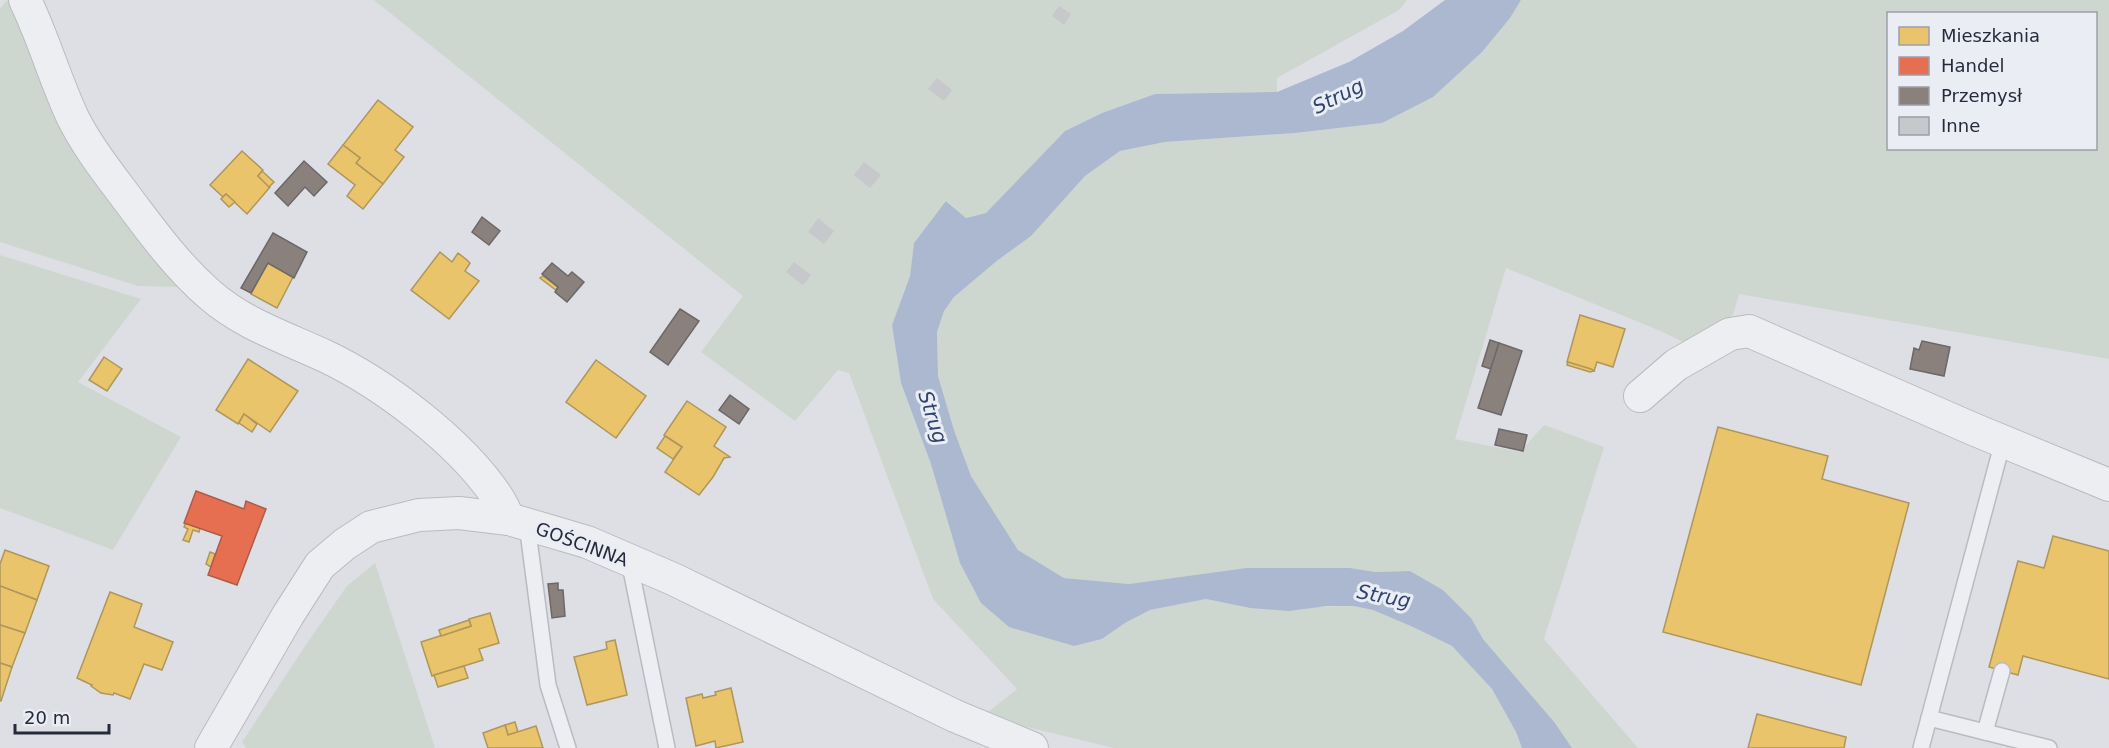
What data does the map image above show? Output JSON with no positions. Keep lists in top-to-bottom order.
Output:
{
  "streets": {
    "street": ["GOŚCINNA"]
  },
  "water": ["Strug"],
  "legend": [
    "Mieszkania",
    "Handel",
    "Przemysł",
    "Inne"
  ],
  "scale_bar": "20 m"
}
